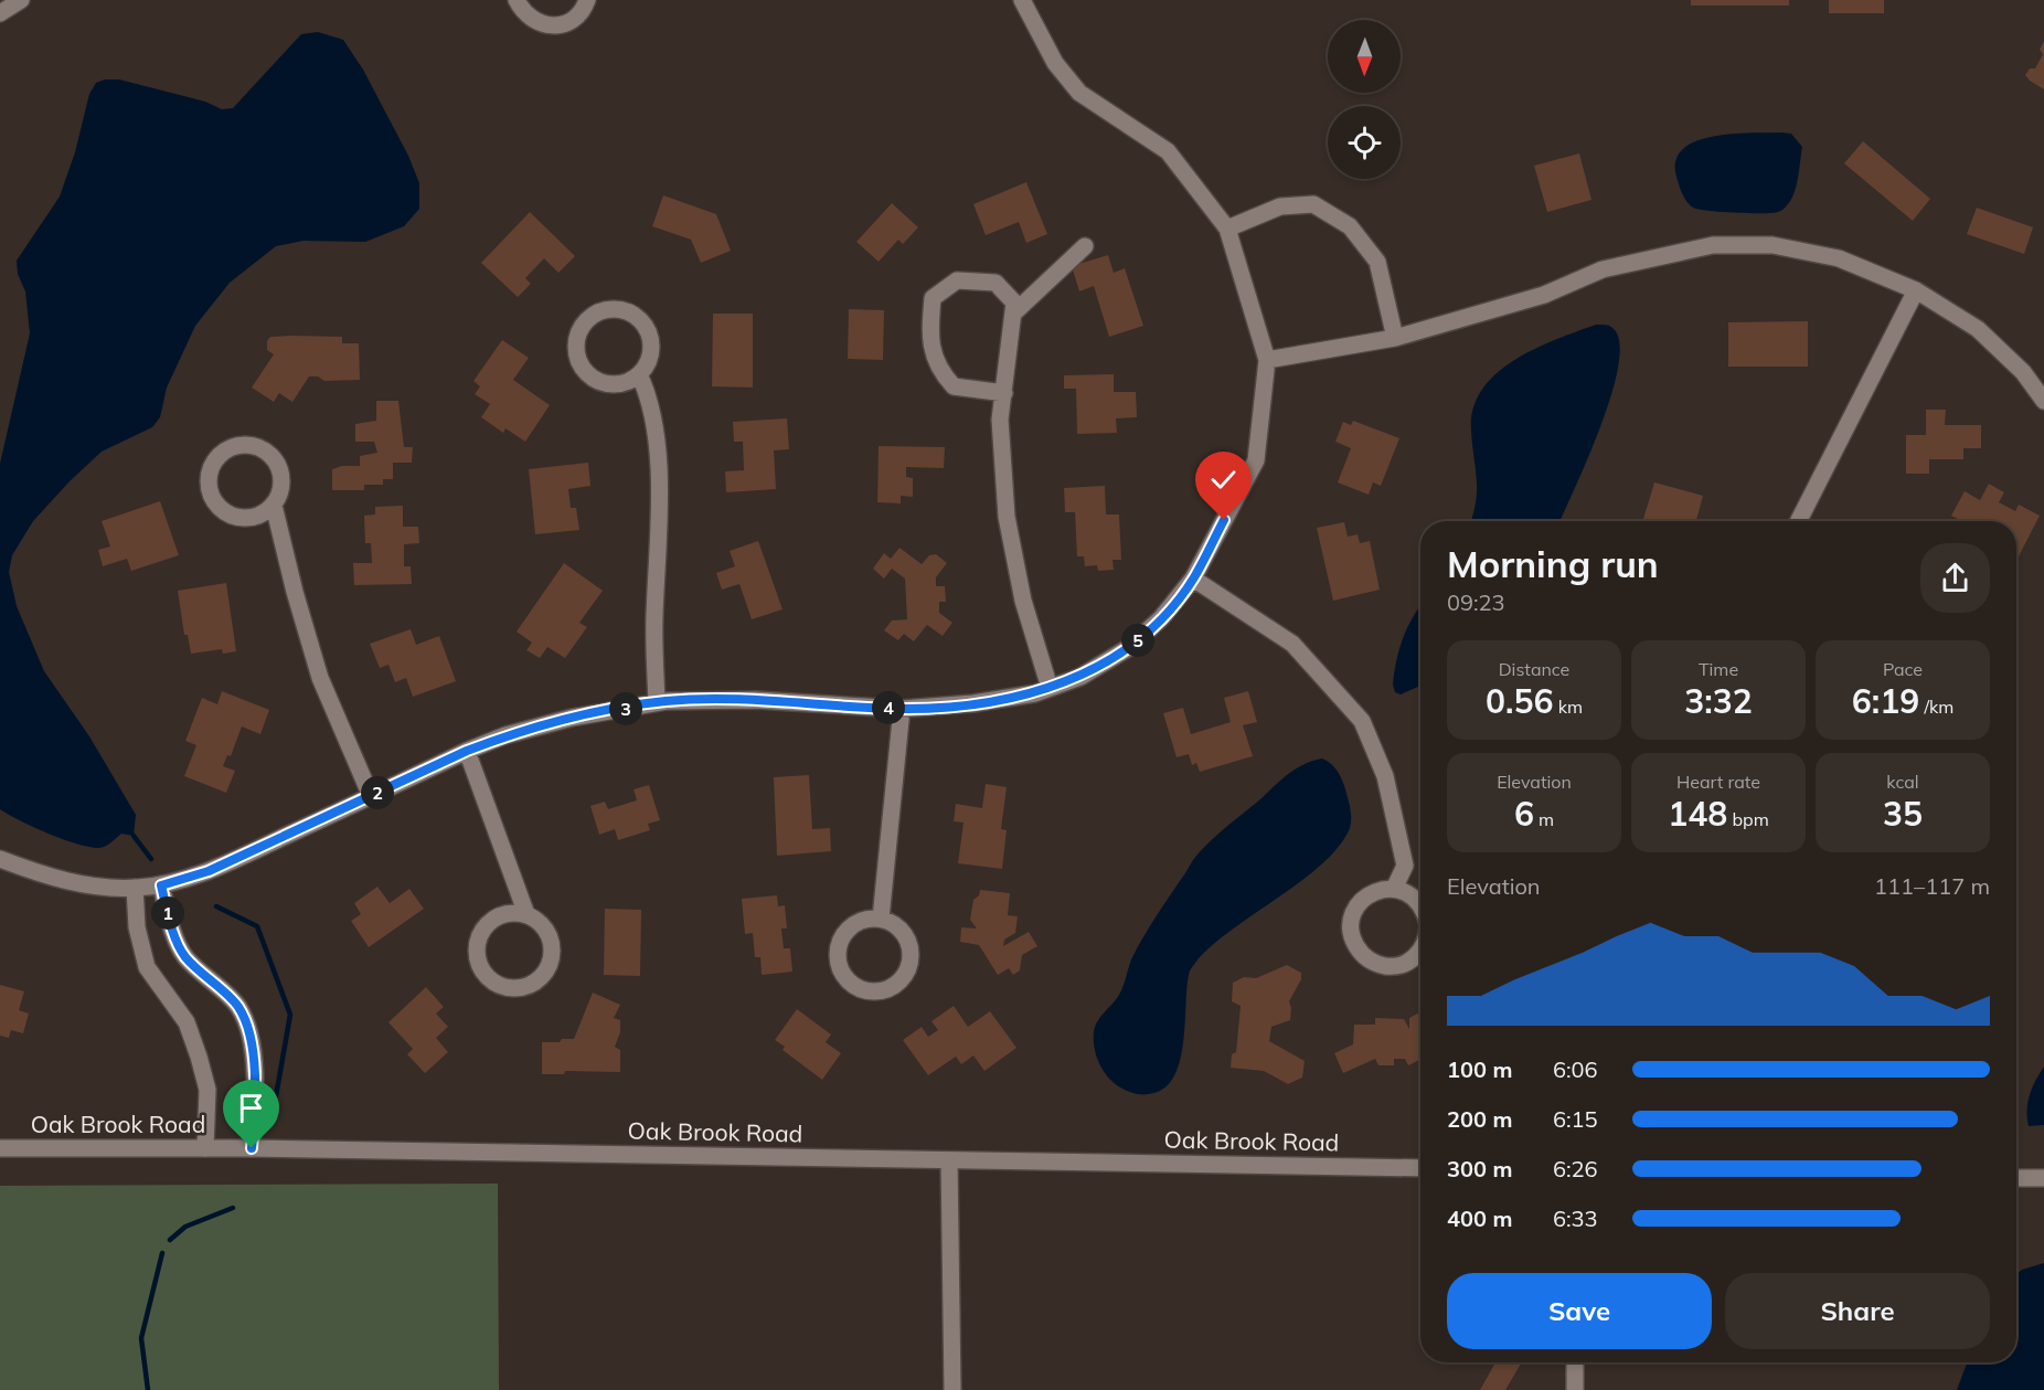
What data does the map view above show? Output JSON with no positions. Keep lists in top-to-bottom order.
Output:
{
  "streets": {
    "street": ["Oak Brook Road"]
  },
  "north": "bottom",
  "page": {
    "heading": ["Morning run", "09:23"],
    "pins": [
      "5",
      "4",
      "3",
      "2",
      "1"
    ],
    "stats": [
      ["Distance", "0.56 km"],
      ["Time", "3:32"],
      ["Pace", "6:19 /km"],
      ["Elevation", "6 m"],
      ["Heart rate", "148 bpm"],
      ["kcal", "35"]
    ],
    "chart": ["Elevation", "111–117 m"],
    "list": [
      {
        "name": "100 m",
        "note": "6:06"
      },
      {
        "name": "200 m",
        "note": "6:15"
      },
      {
        "name": "300 m",
        "note": "6:26"
      },
      {
        "name": "400 m",
        "note": "6:33"
      }
    ],
    "buttons": ["Save", "Share"]
  }
}
